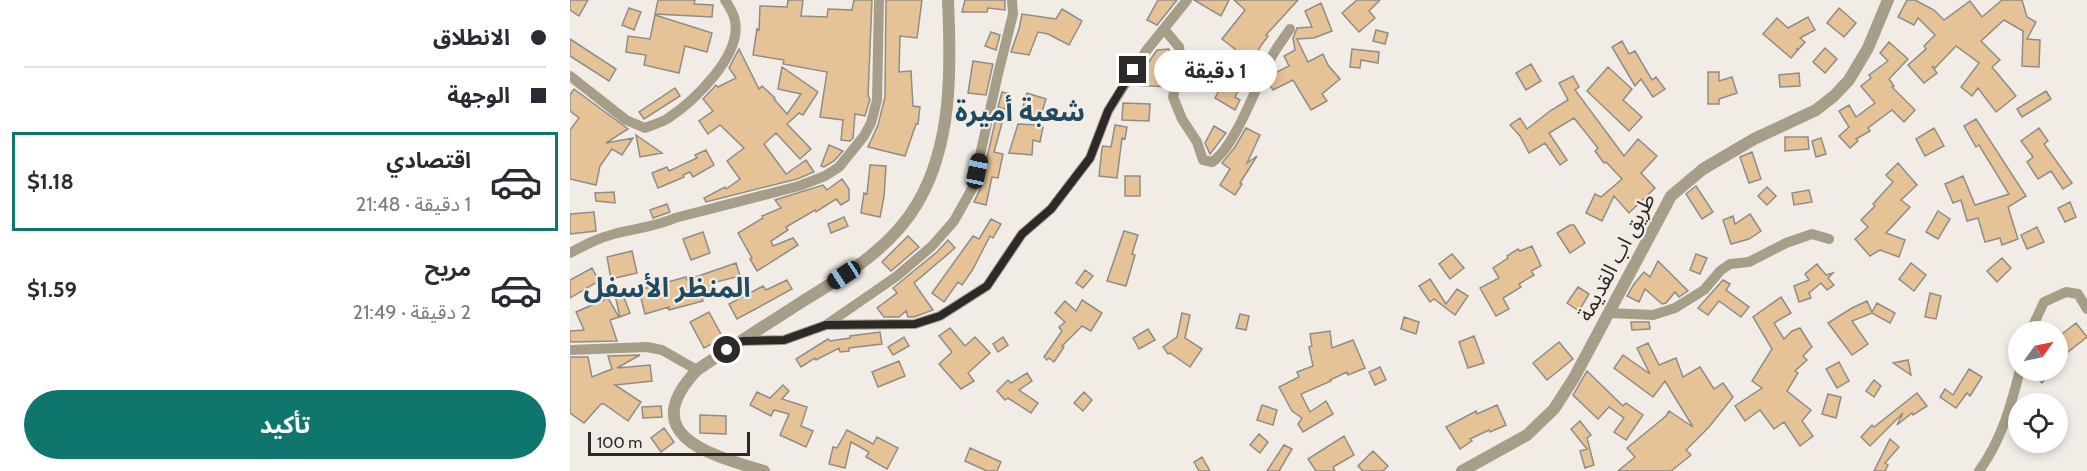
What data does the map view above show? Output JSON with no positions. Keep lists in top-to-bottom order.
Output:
{
  "streets": {
    "street": ["طريق اب القديمة"]
  },
  "districts": ["شعبة أميرة", "المنظر الأسفل"],
  "scale_bar": "100 m",
  "north": "top right",
  "page": {
    "banner": ["الانطلاق", "الوجهة"],
    "bubble": "1 دقيقة",
    "list": [
      {
        "name": "اقتصادي",
        "note": "1 دقيقة · 21:48",
        "value": "$1.18"
      },
      {
        "name": "مريح",
        "note": "2 دقيقة · 21:49",
        "value": "$1.59"
      }
    ],
    "buttons": "تأكيد",
    "scale": "100 m"
  }
}
